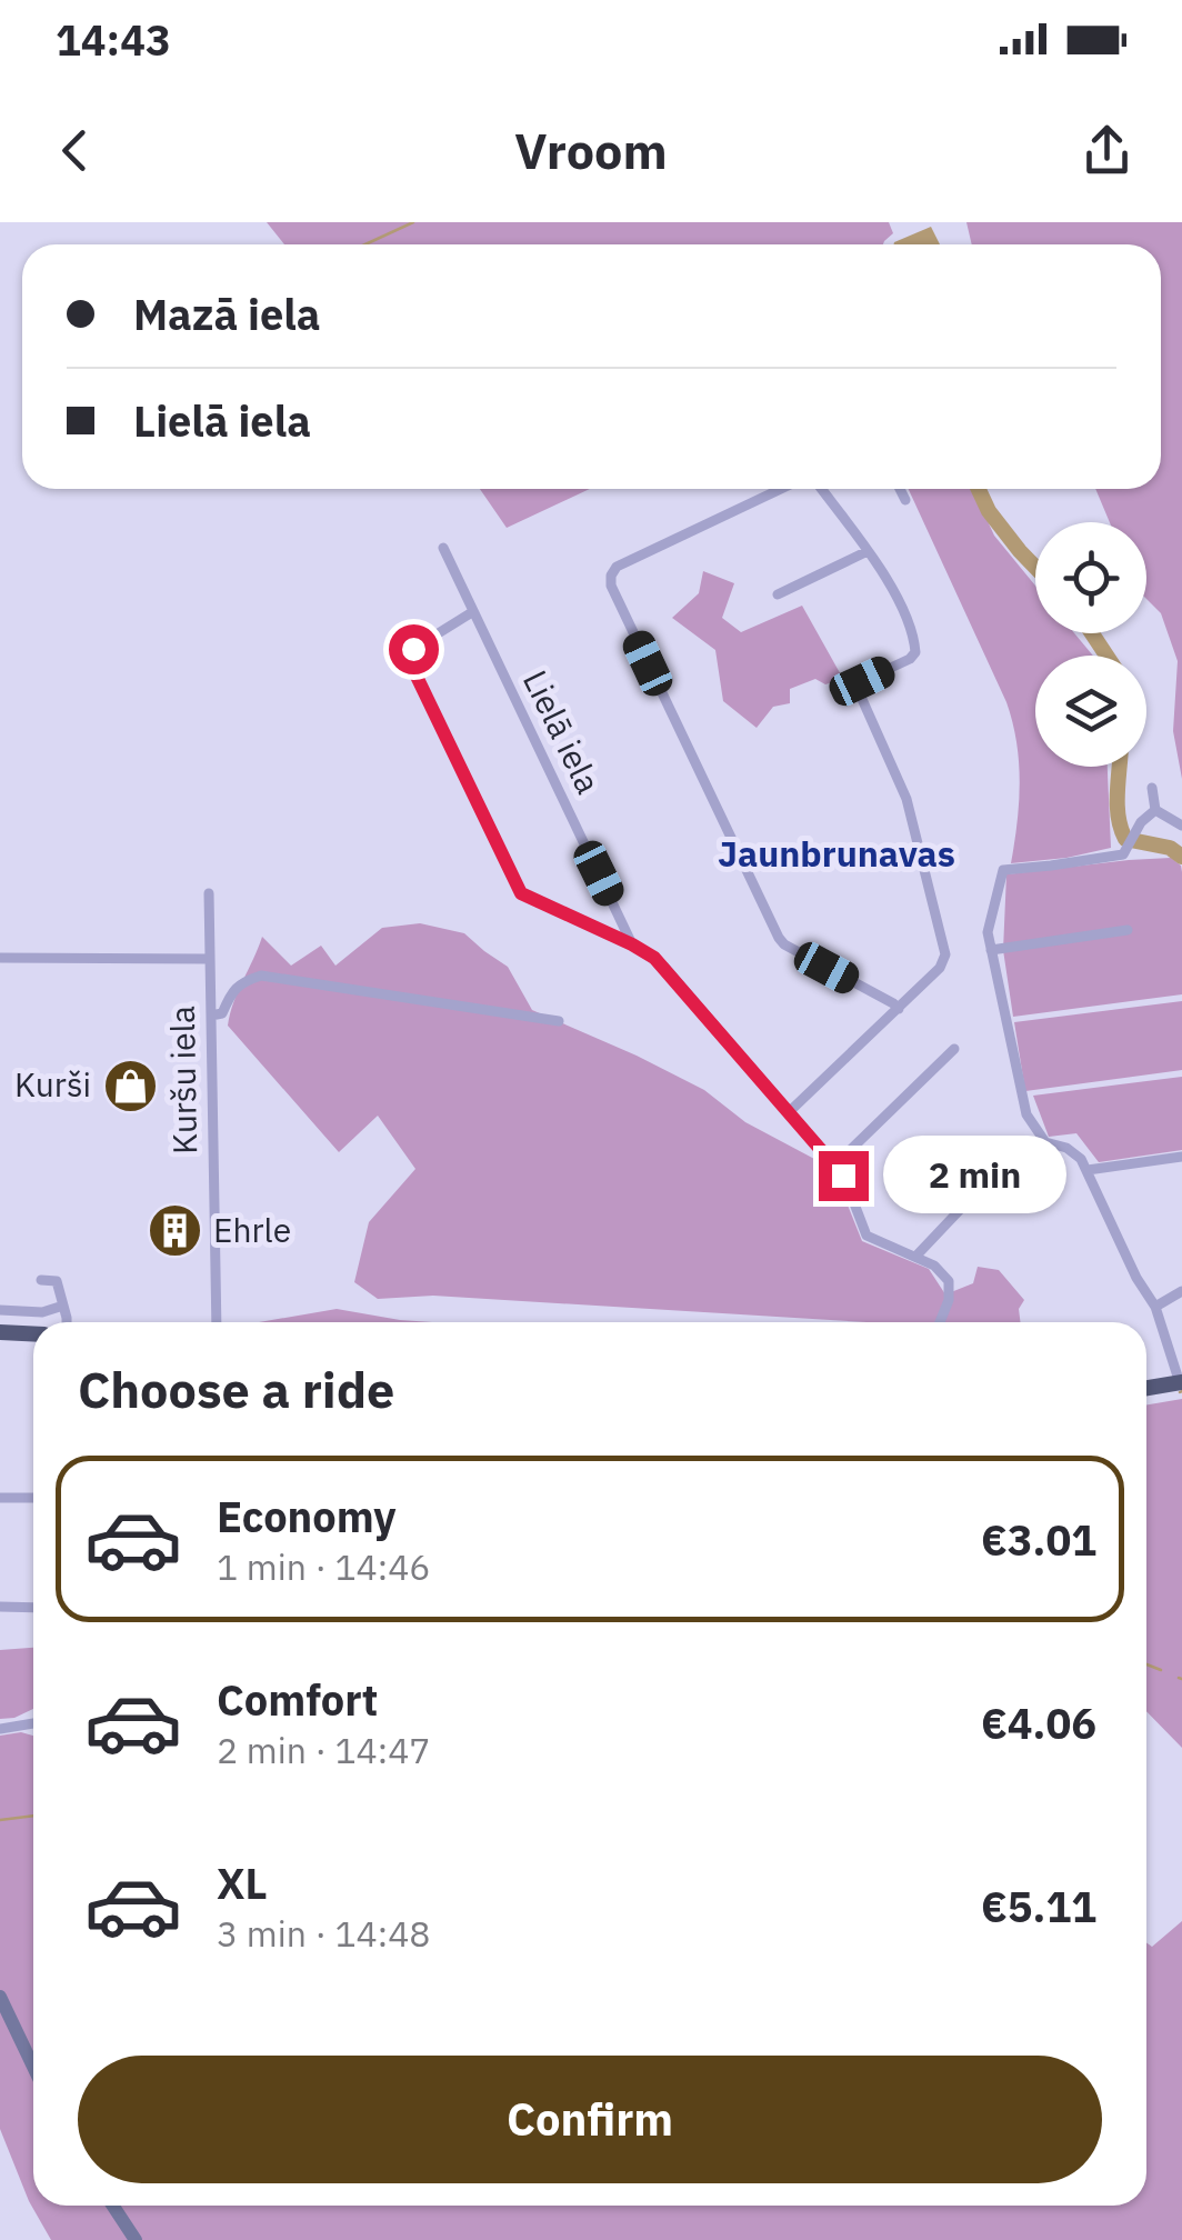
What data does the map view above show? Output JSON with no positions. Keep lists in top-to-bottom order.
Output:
{
  "streets": {
    "street": ["Lielā iela", "Kuršu iela"]
  },
  "districts": ["Jaunbrunavas"],
  "places": {
    "shop": ["Kurši"],
    "building": ["Ehrle"]
  },
  "page": {
    "status": "14:43",
    "header": "Vroom",
    "banner": ["Mazā iela", "Lielā iela"],
    "bubble": "2 min",
    "heading": "Choose a ride",
    "list": [
      {
        "name": "Economy",
        "note": "1 min · 14:46",
        "value": "€3.01"
      },
      {
        "name": "Comfort",
        "note": "2 min · 14:47",
        "value": "€4.06"
      },
      {
        "name": "XL",
        "note": "3 min · 14:48",
        "value": "€5.11"
      }
    ],
    "buttons": "Confirm"
  }
}
